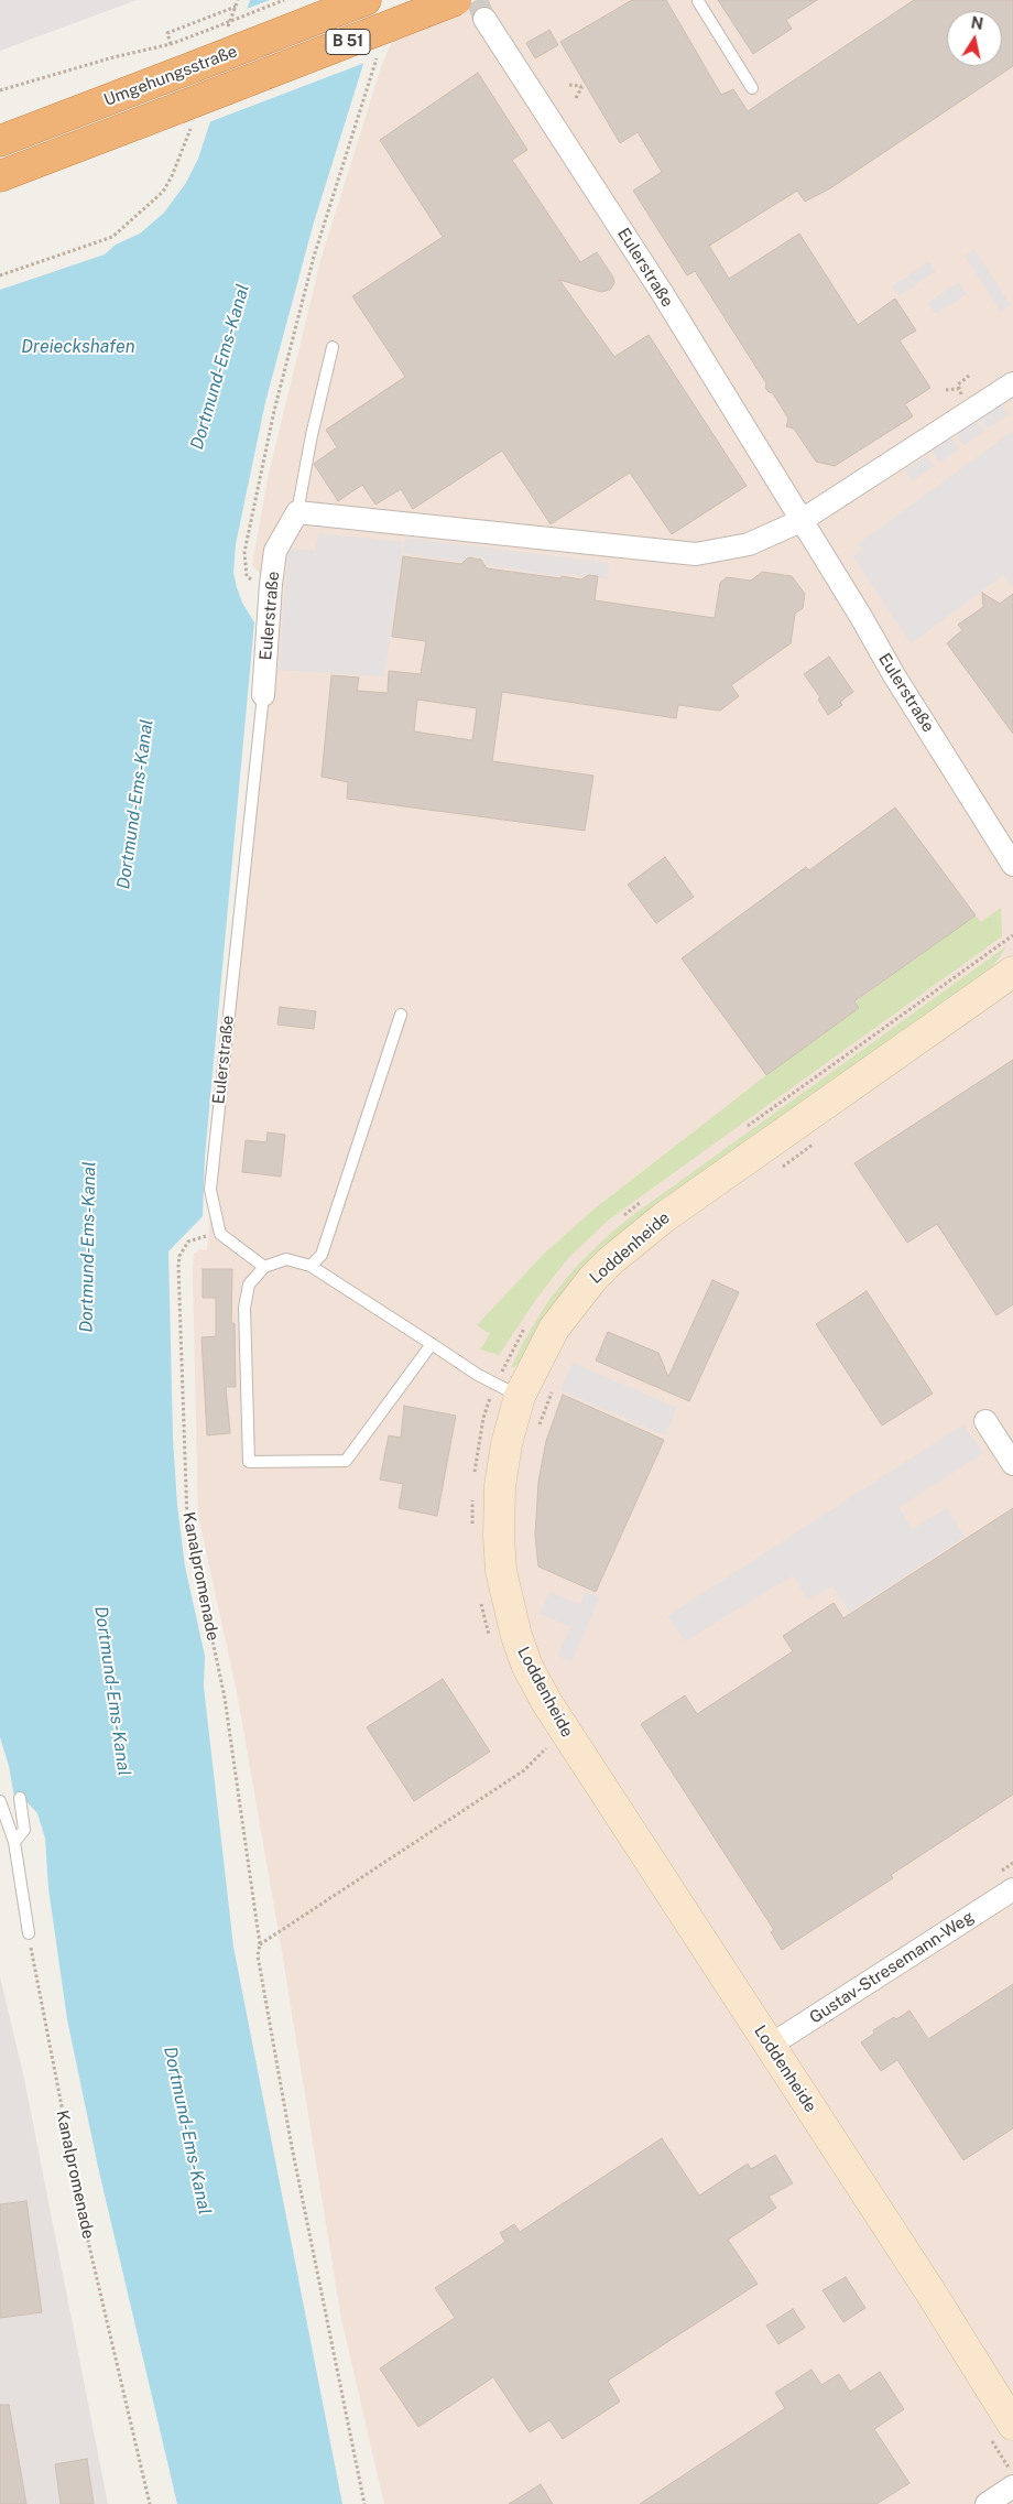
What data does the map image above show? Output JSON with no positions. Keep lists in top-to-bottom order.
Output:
{
  "streets": {
    "highway": ["B 51", "Umgehungsstraße"],
    "street": ["Eulerstraße", "Loddenheide", "Gustav-Stresemann-Weg"],
    "path": ["Kanalpromenade"]
  },
  "crossings": [
    ["Eulerstraße", "Kanalpromenade"],
    ["Loddenheide", "Gustav-Stresemann-Weg"]
  ],
  "water": ["Dreieckshafen", "Dortmund-Ems-Kanal"],
  "north": "top"
}
